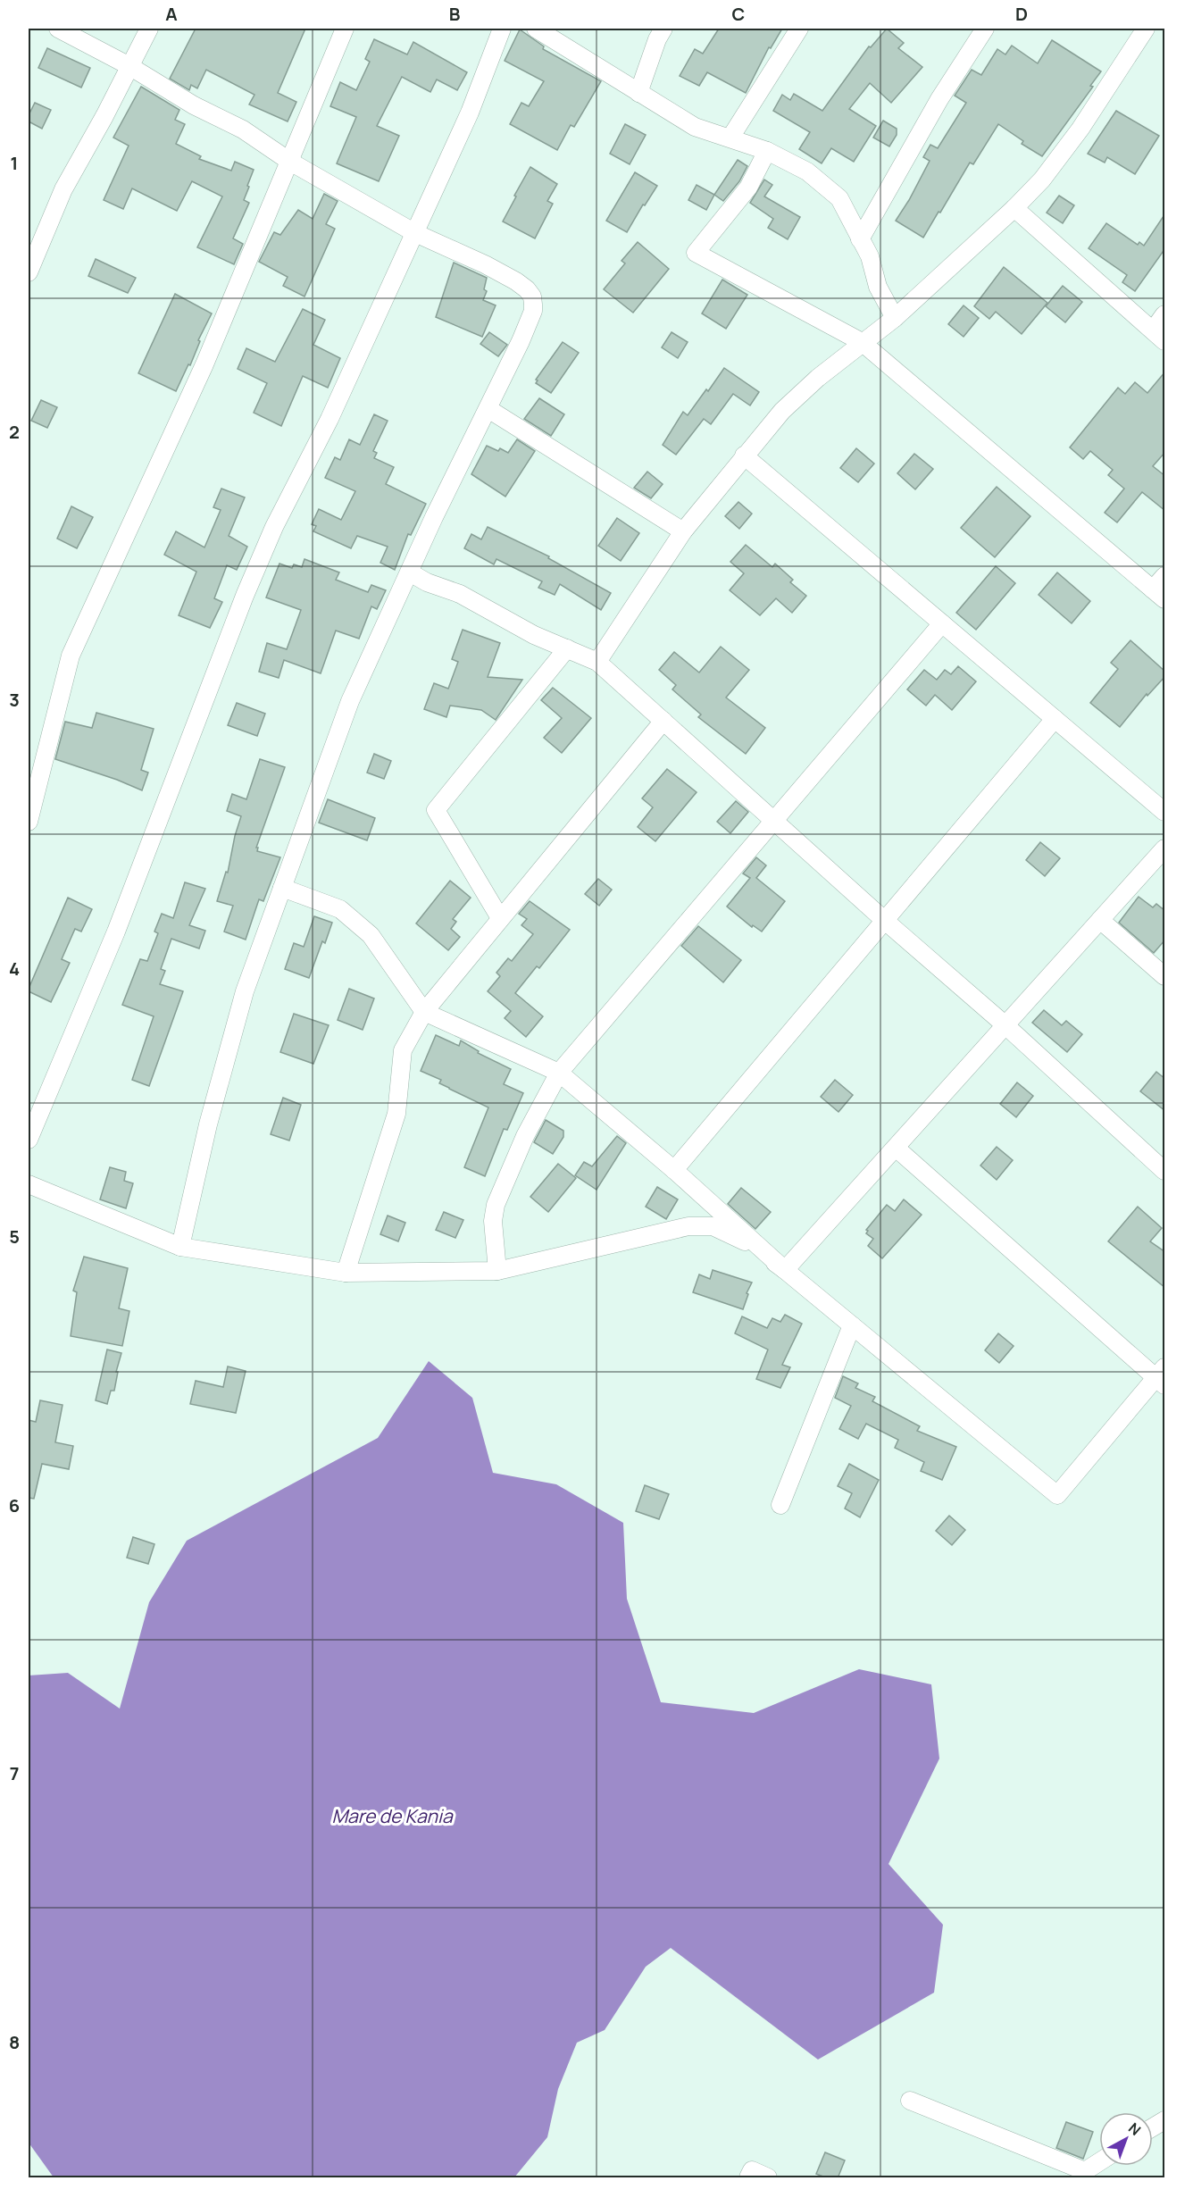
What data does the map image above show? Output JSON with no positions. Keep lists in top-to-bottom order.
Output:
{
  "water": ["Mare de Kania"],
  "north": "top right",
  "grid": {
    "columns": [
      "A",
      "B",
      "C",
      "D"
    ],
    "rows": [
      "1",
      "2",
      "3",
      "4",
      "5",
      "6",
      "7",
      "8"
    ]
  }
}
